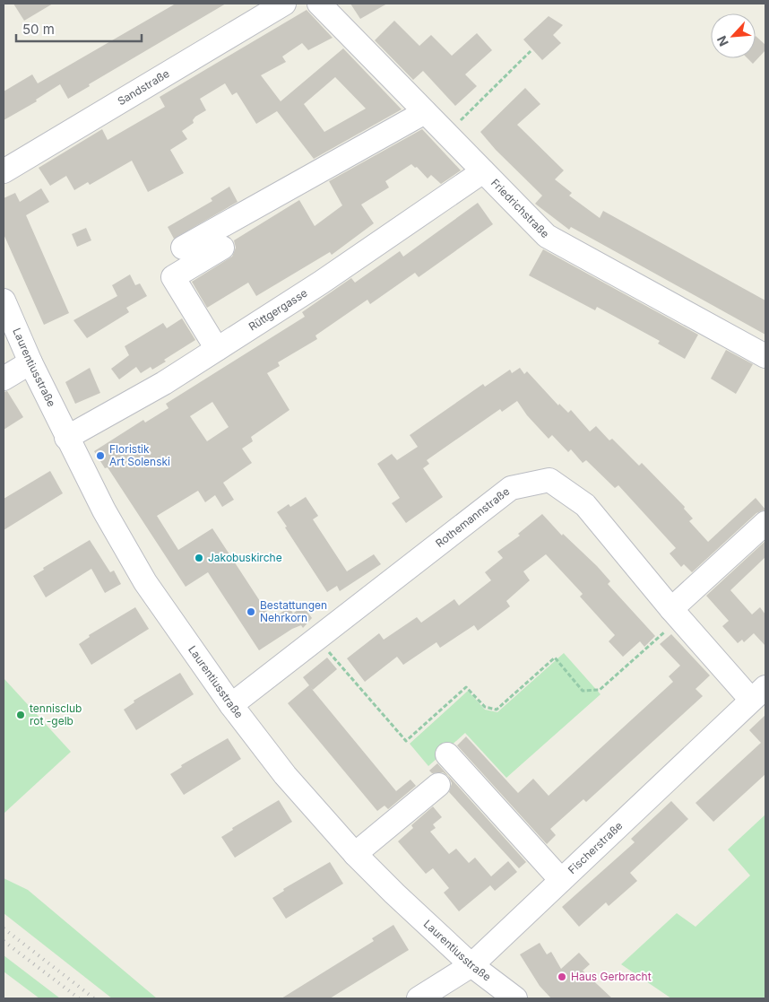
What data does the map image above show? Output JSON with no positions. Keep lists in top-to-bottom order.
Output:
{
  "streets": {
    "street": [
      "Sandstraße",
      "Friedrichstraße",
      "Rüttgergasse",
      "Laurentiusstraße",
      "Rothemannstraße",
      "Fischerstraße"
    ]
  },
  "crossings": [
    ["Friedrichstraße", "Rüttgergasse"],
    ["Rüttgergasse", "Laurentiusstraße"],
    ["Laurentiusstraße", "Rothemannstraße"],
    ["Laurentiusstraße", "Fischerstraße"],
    ["Rothemannstraße", "Fischerstraße"]
  ],
  "places": [
    "Floristik Art Solenski",
    "Jakobuskirche",
    "Bestattungen Nehrkorn",
    "tennisclub rot -gelb",
    "Haus Gerbracht"
  ],
  "scale_bar": "50 m",
  "north": "bottom left"
}
